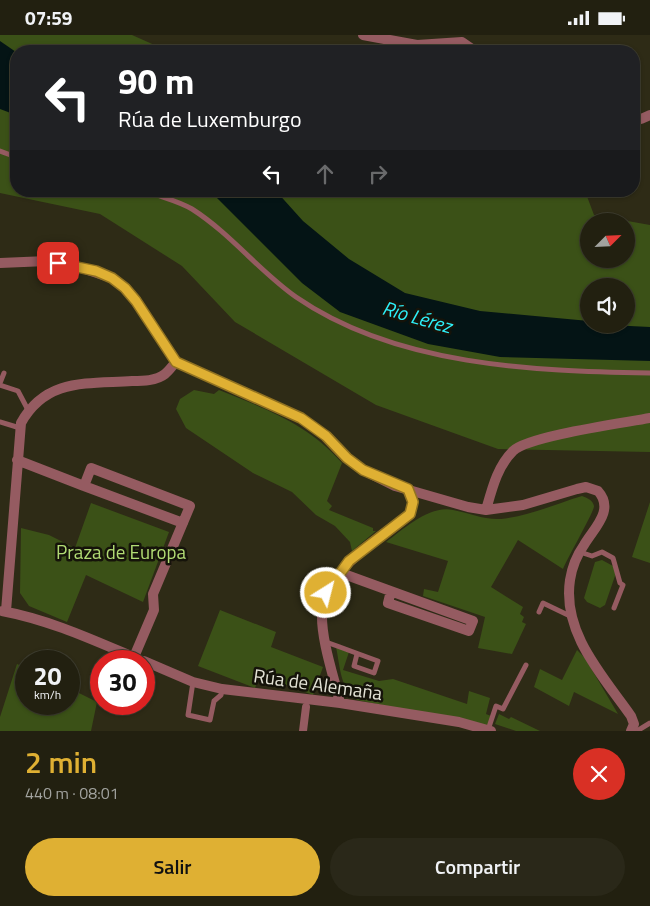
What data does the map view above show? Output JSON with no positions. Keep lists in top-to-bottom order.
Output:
{
  "streets": {
    "street": ["Rúa de Alemaña"]
  },
  "water": ["Río Lérez"],
  "parks": ["Praza de Europa"],
  "north": "top right",
  "page": {
    "status": "07:59",
    "turn": ["90 m", "Rúa de Luxemburgo"],
    "speed": "20 km/h",
    "limit": "30",
    "heading": ["2 min", "440 m · 08:01"],
    "buttons": ["Salir", "Compartir"]
  }
}
